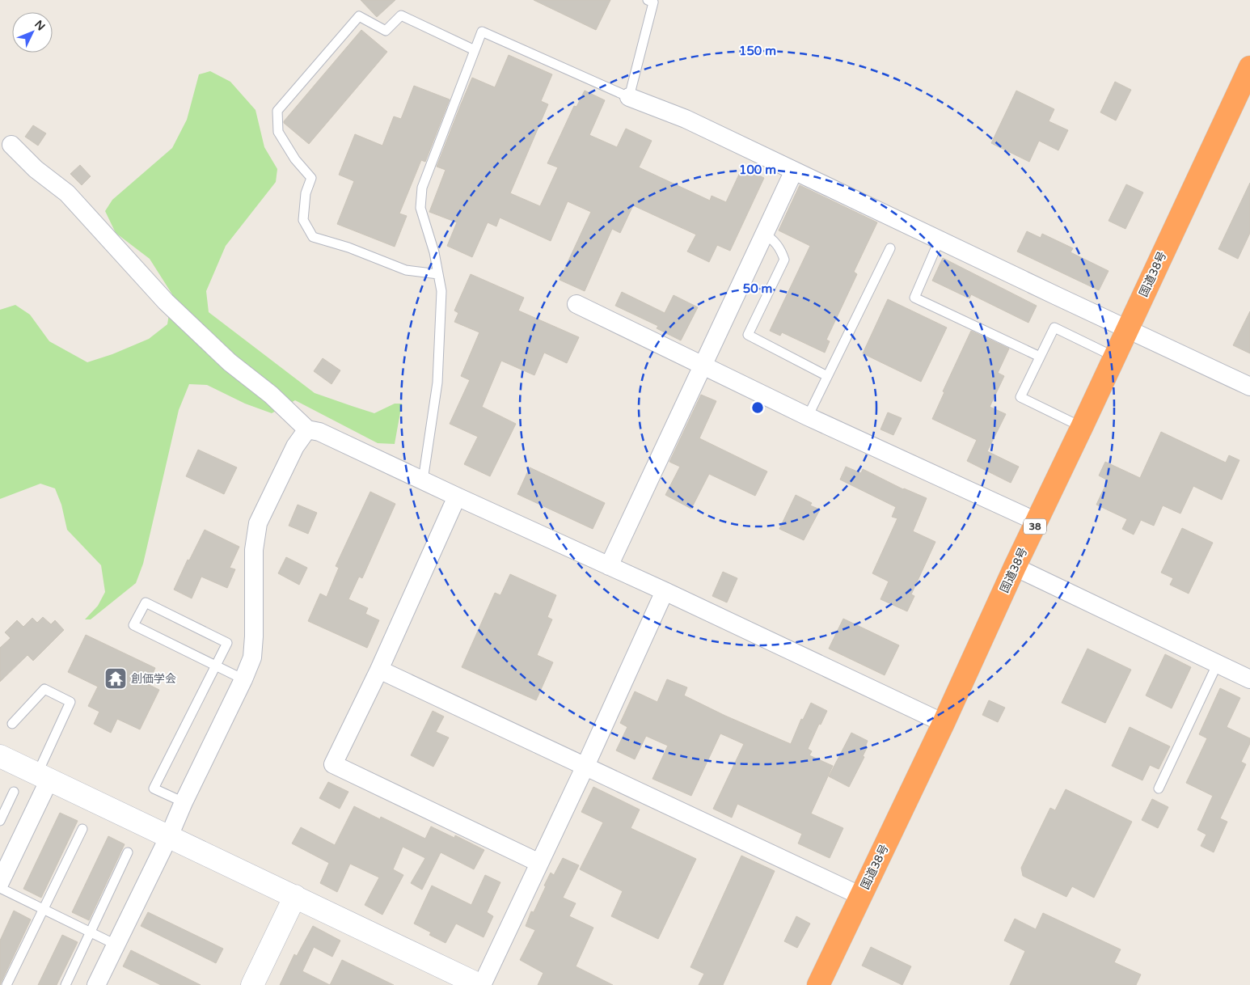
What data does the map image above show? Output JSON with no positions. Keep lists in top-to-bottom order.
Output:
{
  "streets": {
    "highway": ["国道38号", "38"]
  },
  "places": {
    "temple": ["創価学会"]
  },
  "north": "top right",
  "rings": ["150 m", "100 m", "50 m"]
}
